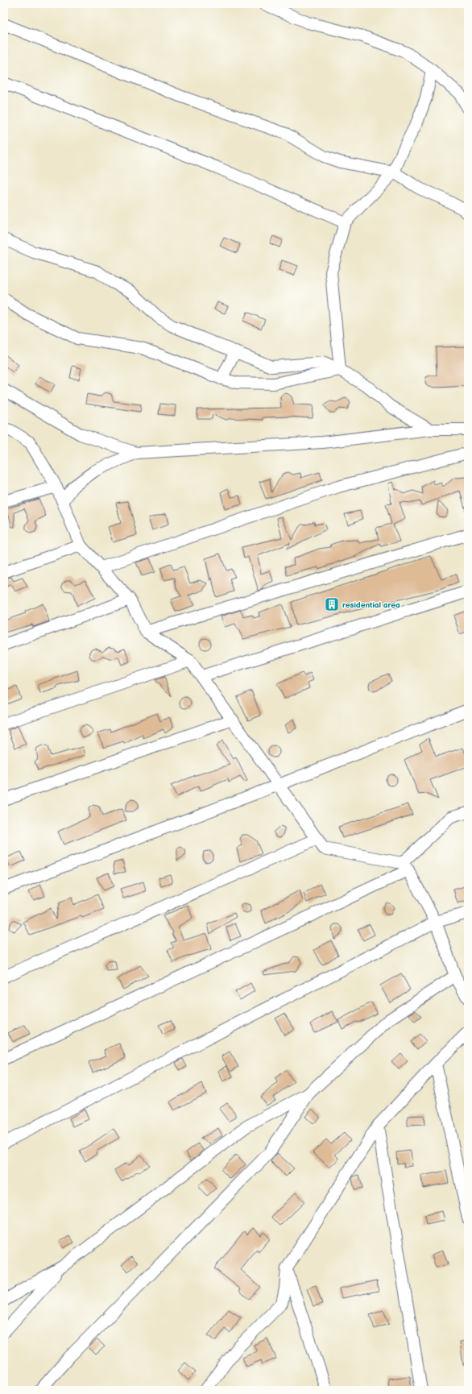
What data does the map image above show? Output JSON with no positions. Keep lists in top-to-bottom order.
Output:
{
  "places": {
    "building": ["residential area"]
  }
}
